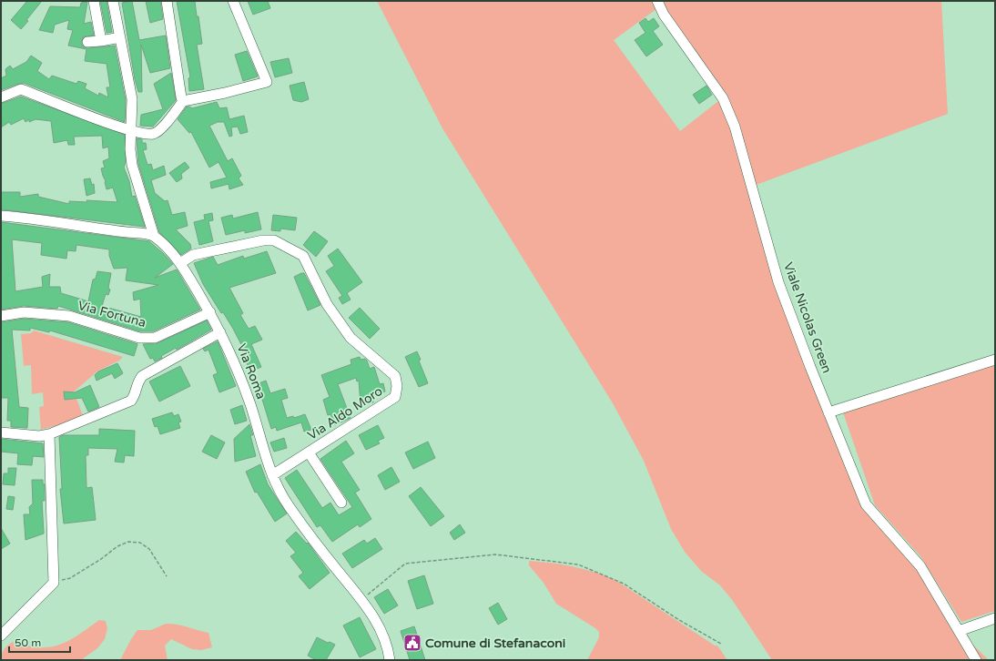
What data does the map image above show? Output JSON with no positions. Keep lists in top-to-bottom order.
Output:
{
  "streets": {
    "street": [
      "Via Fortuna",
      "Viale Nicolas Green",
      "Via Roma",
      "Via Aldo Moro"
    ]
  },
  "crossings": [
    ["Via Fortuna", "Via Roma"],
    ["Via Roma", "Via Aldo Moro"]
  ],
  "places": {
    "public building": ["Comune di Stefanaconi"]
  },
  "scale_bar": "50 m"
}
